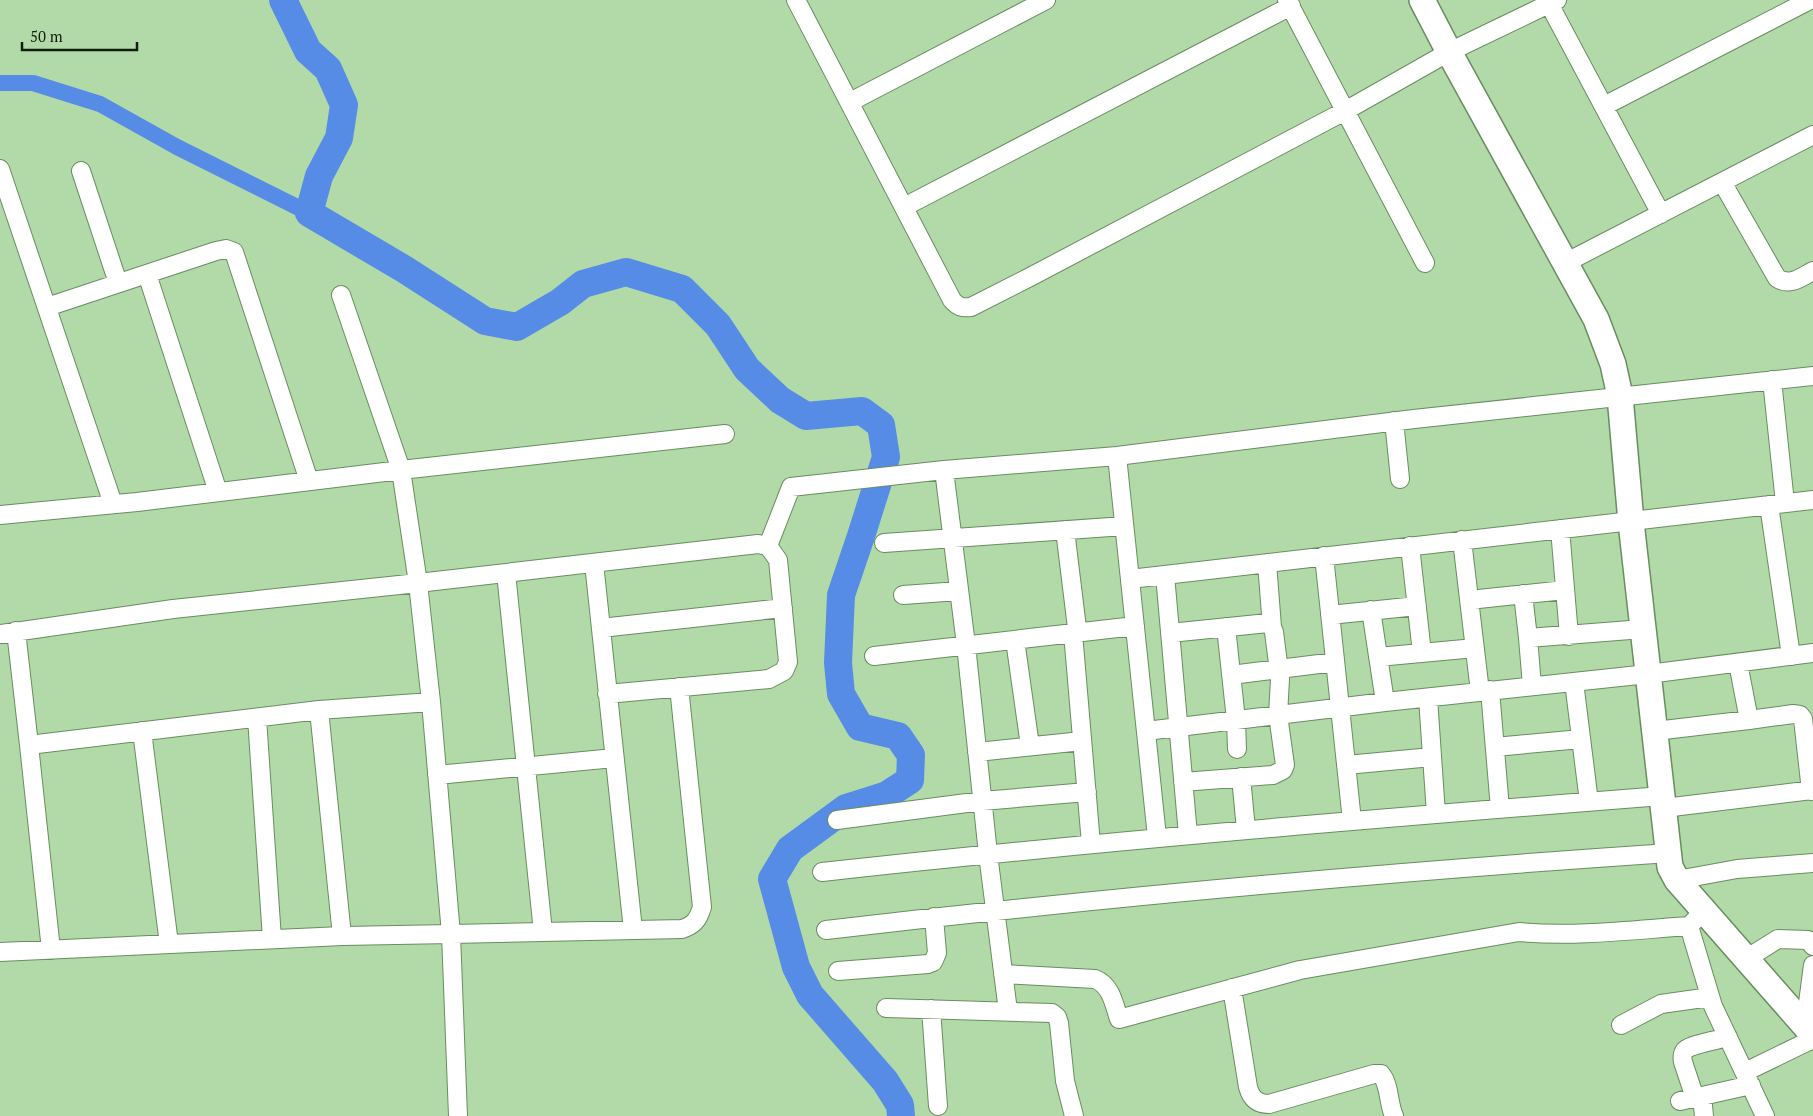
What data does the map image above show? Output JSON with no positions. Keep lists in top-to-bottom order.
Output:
{
  "scale_bar": "50 m"
}
